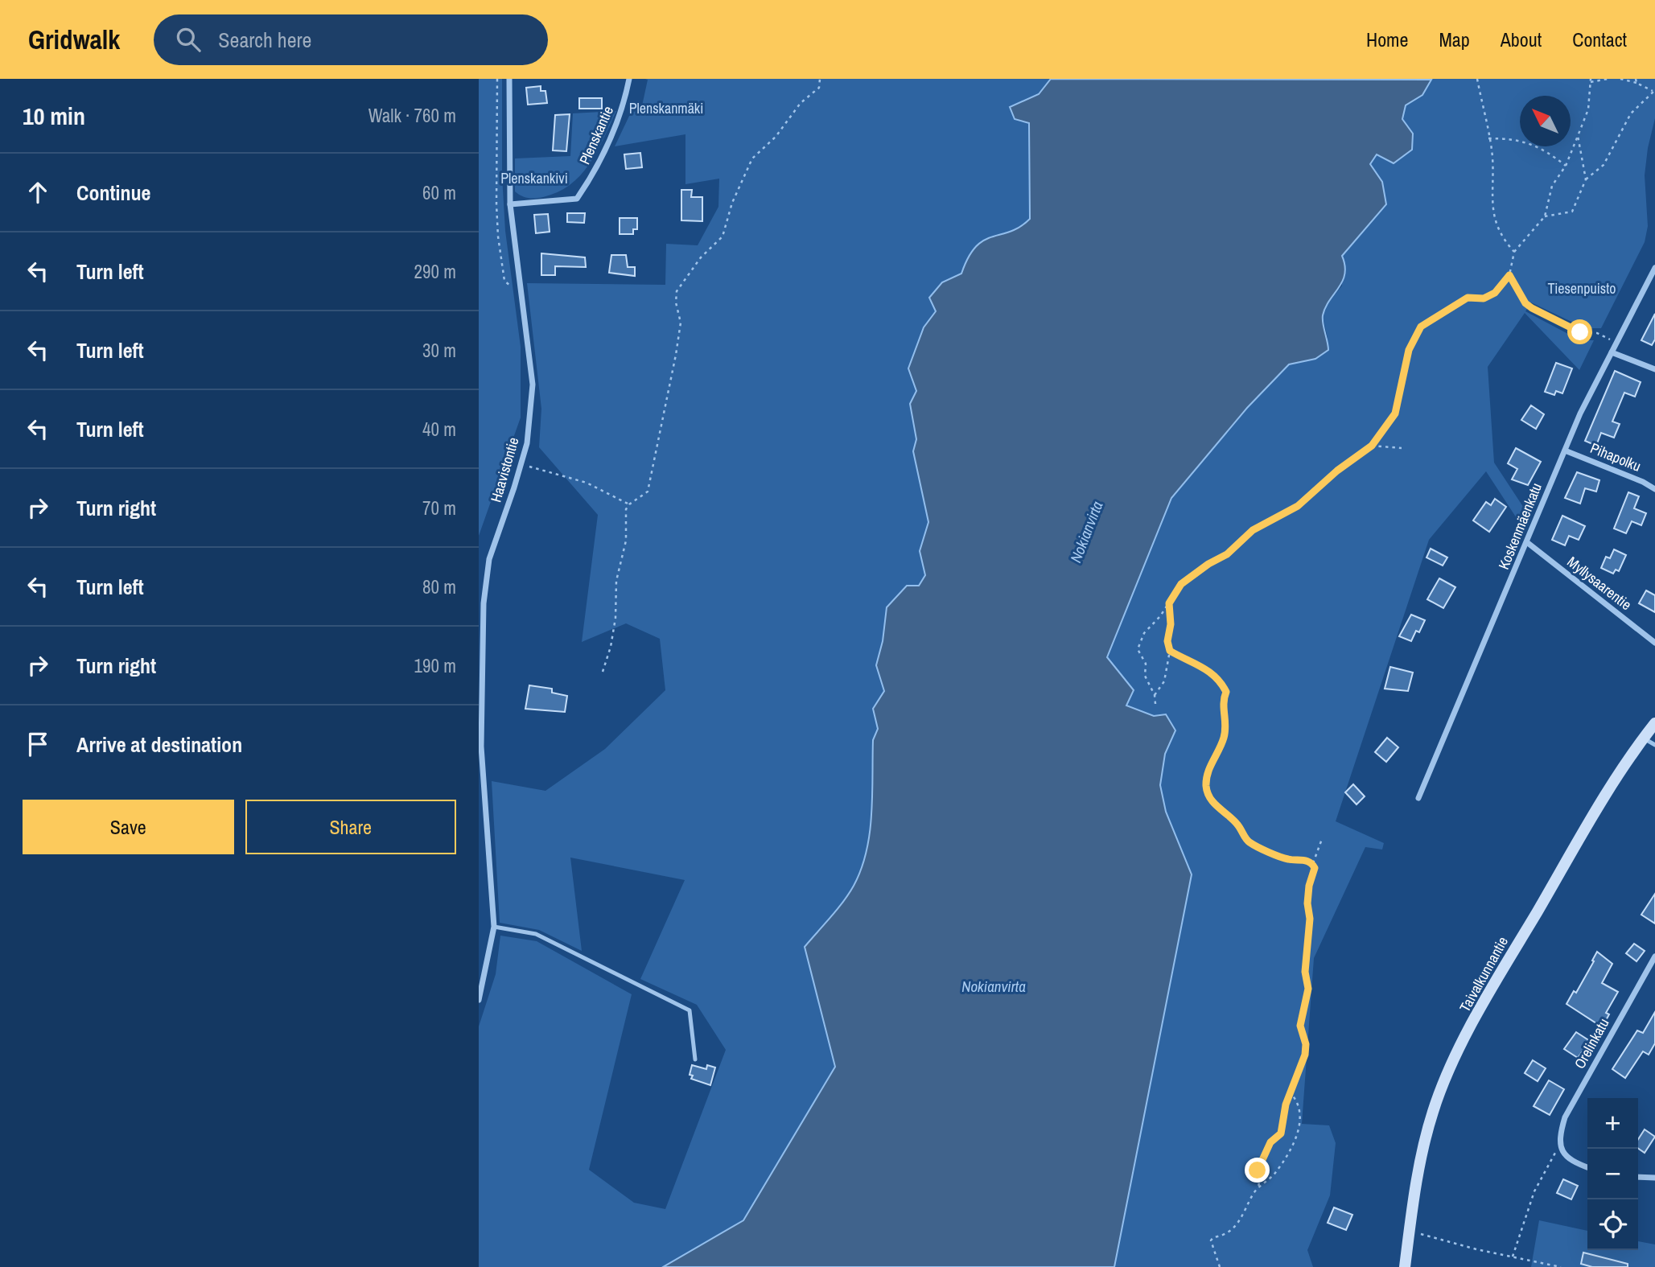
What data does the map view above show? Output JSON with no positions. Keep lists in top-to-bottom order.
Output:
{
  "streets": {
    "street": [
      "Plenskantie",
      "Pihapolku",
      "Haavistontie",
      "Koskenmäenkatu",
      "Myllysaarentie",
      "Taivalkunnantie",
      "Orelinkatu"
    ]
  },
  "crossings": [
    ["Plenskantie", "Haavistontie"],
    ["Pihapolku", "Koskenmäenkatu"],
    ["Koskenmäenkatu", "Myllysaarentie"]
  ],
  "water": ["Nokianvirta"],
  "parks": ["Plenskanmäki", "Plenskankivi", "Tiesenpuisto"],
  "north": "top left",
  "page": {
    "header": "Gridwalk",
    "search": "Search here",
    "nav": [
      "Home",
      "Map",
      "About",
      "Contact"
    ],
    "heading": ["10 min", "Walk · 760 m"],
    "list": [
      ["Continue", "60 m"],
      ["Turn left", "290 m"],
      ["Turn left", "30 m"],
      ["Turn left", "40 m"],
      ["Turn right", "70 m"],
      ["Turn left", "80 m"],
      ["Turn right", "190 m"],
      "Arrive at destination"
    ],
    "buttons": ["Save", "Share"],
    "map_buttons": ["+", "−"]
  }
}
